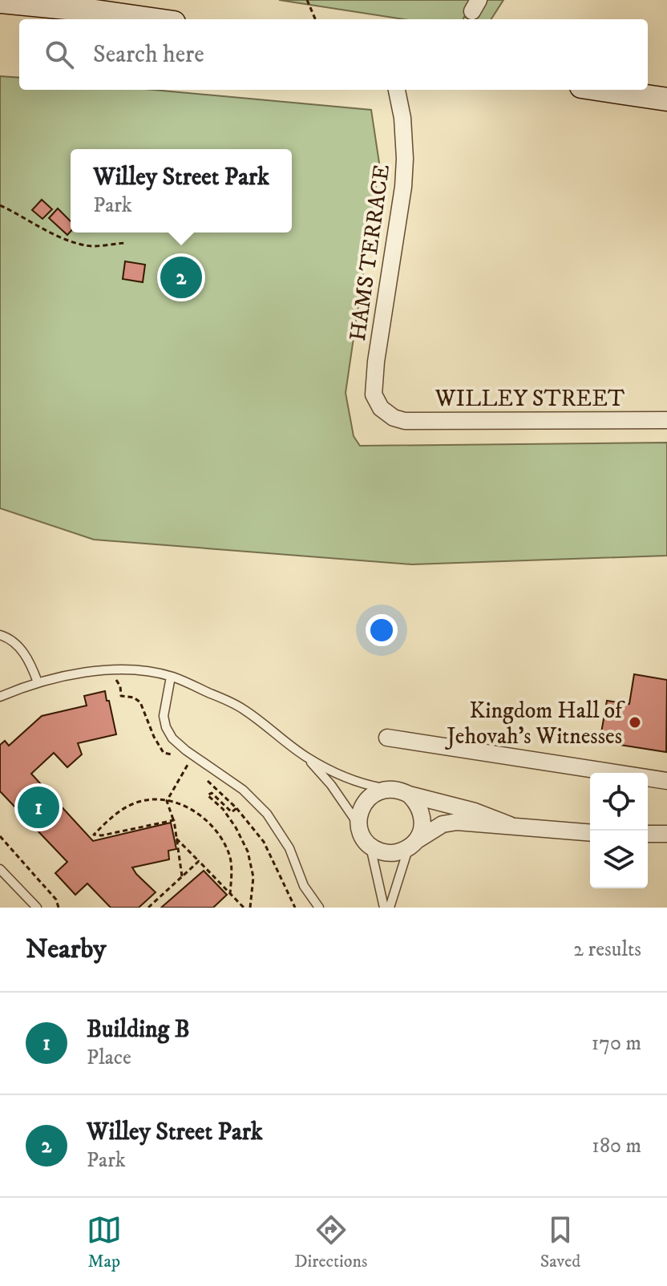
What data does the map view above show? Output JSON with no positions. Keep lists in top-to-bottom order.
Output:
{
  "streets": {
    "street": ["HAMS TERRACE", "WILLEY STREET"]
  },
  "crossings": [
    ["HAMS TERRACE", "WILLEY STREET"]
  ],
  "places": ["Kingdom Hall of Jehovah's Witnesses"],
  "page": {
    "search": "Search here",
    "popup": ["Willey Street Park", "Park"],
    "pins": ["2", "1"],
    "heading": ["Nearby", "2 results"],
    "list": [
      {
        "mark": "1",
        "name": "Building B",
        "note": "Place",
        "value": "170 m"
      },
      {
        "mark": "2",
        "name": "Willey Street Park",
        "note": "Park",
        "value": "180 m"
      }
    ],
    "nav": ["Map", "Directions", "Saved"]
  }
}
